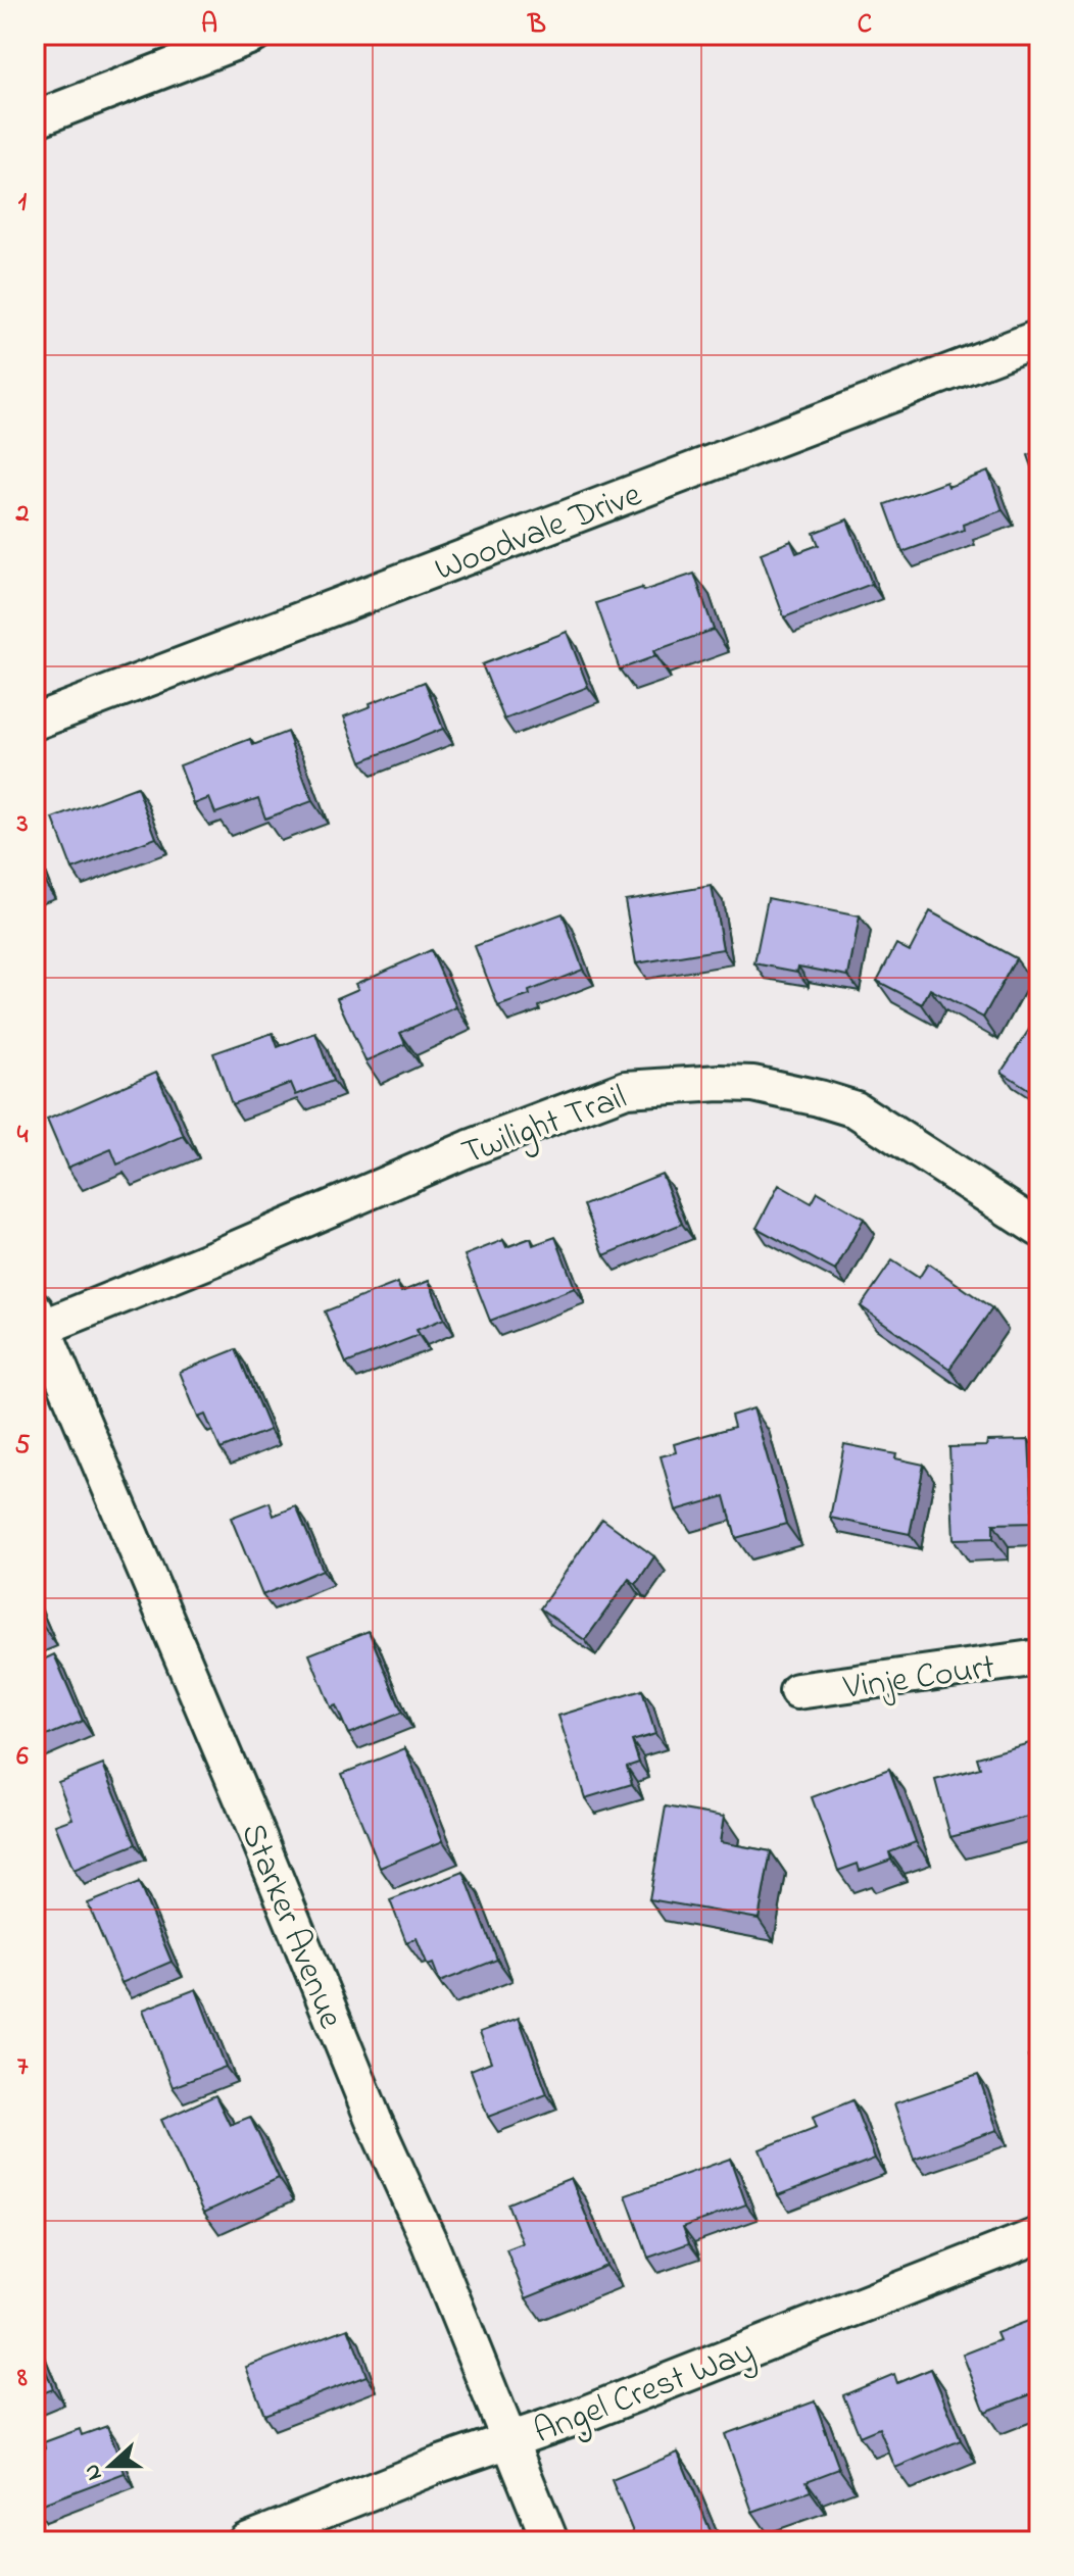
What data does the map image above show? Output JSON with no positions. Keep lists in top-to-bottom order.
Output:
{
  "streets": {
    "street": [
      "Woodvale Drive",
      "Twilight Trail",
      "Vinje Court",
      "Starker Avenue",
      "Angel Crest Way"
    ]
  },
  "crossings": [
    ["Twilight Trail", "Starker Avenue"],
    ["Starker Avenue", "Angel Crest Way"]
  ],
  "north": "left",
  "grid": {
    "columns": ["A", "B", "C"],
    "rows": [
      "1",
      "2",
      "3",
      "4",
      "5",
      "6",
      "7",
      "8"
    ]
  }
}
